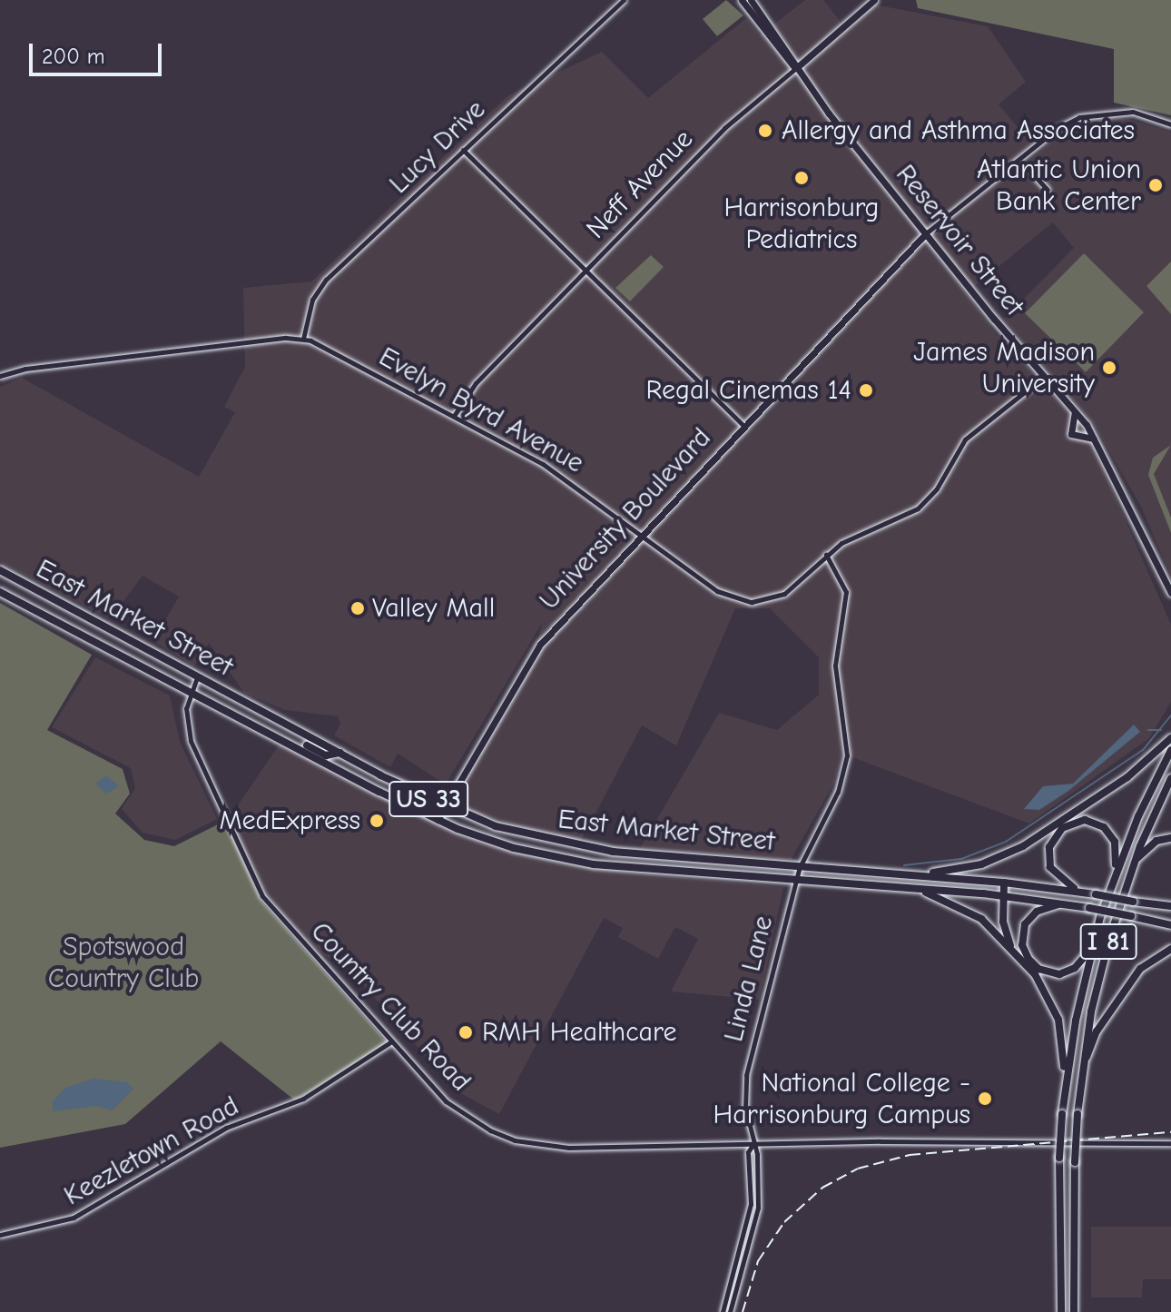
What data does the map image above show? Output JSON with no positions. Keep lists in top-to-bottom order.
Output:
{
  "streets": {
    "highway": ["East Market Street", "US 33", "I 81"],
    "main road": ["Neff Avenue", "Reservoir Street", "University Boulevard"],
    "street": [
      "Lucy Drive",
      "Evelyn Byrd Avenue",
      "Linda Lane",
      "Country Club Road",
      "Keezletown Road"
    ]
  },
  "crossings": [
    ["Lucy Drive", "Evelyn Byrd Avenue"],
    ["Neff Avenue", "Reservoir Street"],
    ["Neff Avenue", "Evelyn Byrd Avenue"],
    ["Reservoir Street", "Evelyn Byrd Avenue"],
    ["Reservoir Street", "University Boulevard"],
    ["Evelyn Byrd Avenue", "University Boulevard"],
    ["Evelyn Byrd Avenue", "Linda Lane"],
    ["University Boulevard", "East Market Street"],
    ["East Market Street", "Linda Lane"],
    ["East Market Street", "Country Club Road"],
    ["Linda Lane", "Country Club Road"],
    ["Country Club Road", "Keezletown Road"]
  ],
  "parks": ["Spotswood Country Club"],
  "places": [
    "Allergy and Asthma Associates",
    "Harrisonburg Pediatrics",
    "Atlantic Union Bank Center",
    "James Madison University",
    "Regal Cinemas 14",
    "Valley Mall",
    "MedExpress",
    "RMH Healthcare",
    "National College - Harrisonburg Campus"
  ],
  "scale_bar": "200 m"
}
